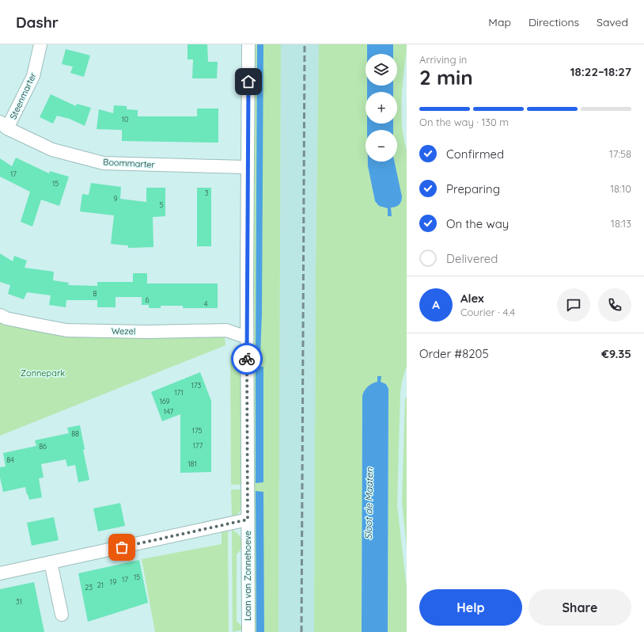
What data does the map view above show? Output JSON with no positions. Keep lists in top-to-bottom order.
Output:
{
  "streets": {
    "street": [
      "Steenmarter",
      "Boommarter",
      "Wezel",
      "Laan van Zonnehoeve"
    ]
  },
  "crossings": [
    ["Steenmarter", "Boommarter"],
    ["Boommarter", "Laan van Zonnehoeve"],
    ["Wezel", "Laan van Zonnehoeve"]
  ],
  "water": ["Sloot de Maaten"],
  "parks": ["Zonnepark"],
  "house_numbers": [
    "10",
    "17",
    "15",
    "3",
    "9",
    "5",
    "8",
    "6",
    "4",
    "173",
    "171",
    "169",
    "147",
    "175",
    "88",
    "177",
    "86",
    "84",
    "181",
    "15",
    "17",
    "19",
    "21",
    "23",
    "31"
  ],
  "page": {
    "header": "Dashr",
    "nav": ["Map", "Directions", "Saved"],
    "heading": ["2 min", "Arriving in", "18:22–18:27"],
    "panel": [
      "Alex",
      "Courier · 4.4",
      "Order #8205",
      "€9.35"
    ],
    "map_buttons": ["+", "−"],
    "bar": "On the way · 130 m",
    "list": [
      ["Confirmed", "17:58"],
      ["Preparing", "18:10"],
      ["On the way", "18:13"],
      "Delivered"
    ],
    "round": "A",
    "buttons": ["Help", "Share"]
  }
}
